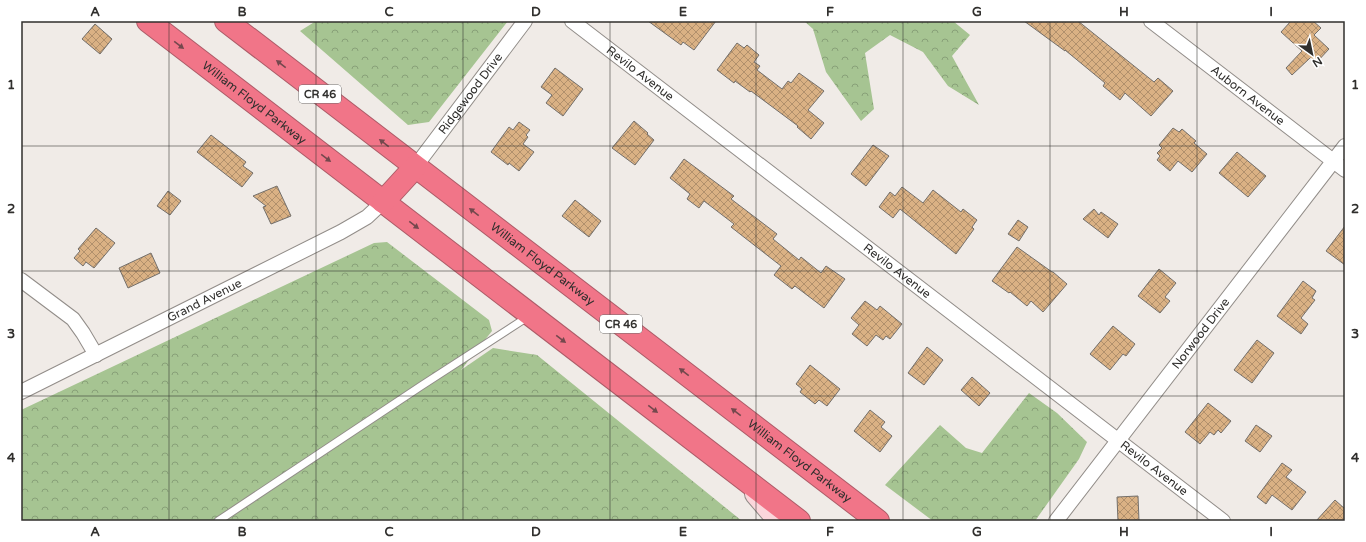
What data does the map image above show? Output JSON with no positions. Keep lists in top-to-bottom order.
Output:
{
  "streets": {
    "highway": ["CR 46", "William Floyd Parkway"],
    "street": [
      "Revilo Avenue",
      "Ridgewood Drive",
      "Auborn Avenue",
      "Grand Avenue",
      "Norwood Drive"
    ]
  },
  "crossings": [
    ["Revilo Avenue", "Norwood Drive"],
    ["Ridgewood Drive", "William Floyd Parkway"],
    ["Auborn Avenue", "Norwood Drive"],
    ["William Floyd Parkway", "Grand Avenue"]
  ],
  "north": "bottom right",
  "grid": {
    "columns": [
      "A",
      "B",
      "C",
      "D",
      "E",
      "F",
      "G",
      "H",
      "I"
    ],
    "rows": [
      "1",
      "2",
      "3",
      "4"
    ]
  }
}
